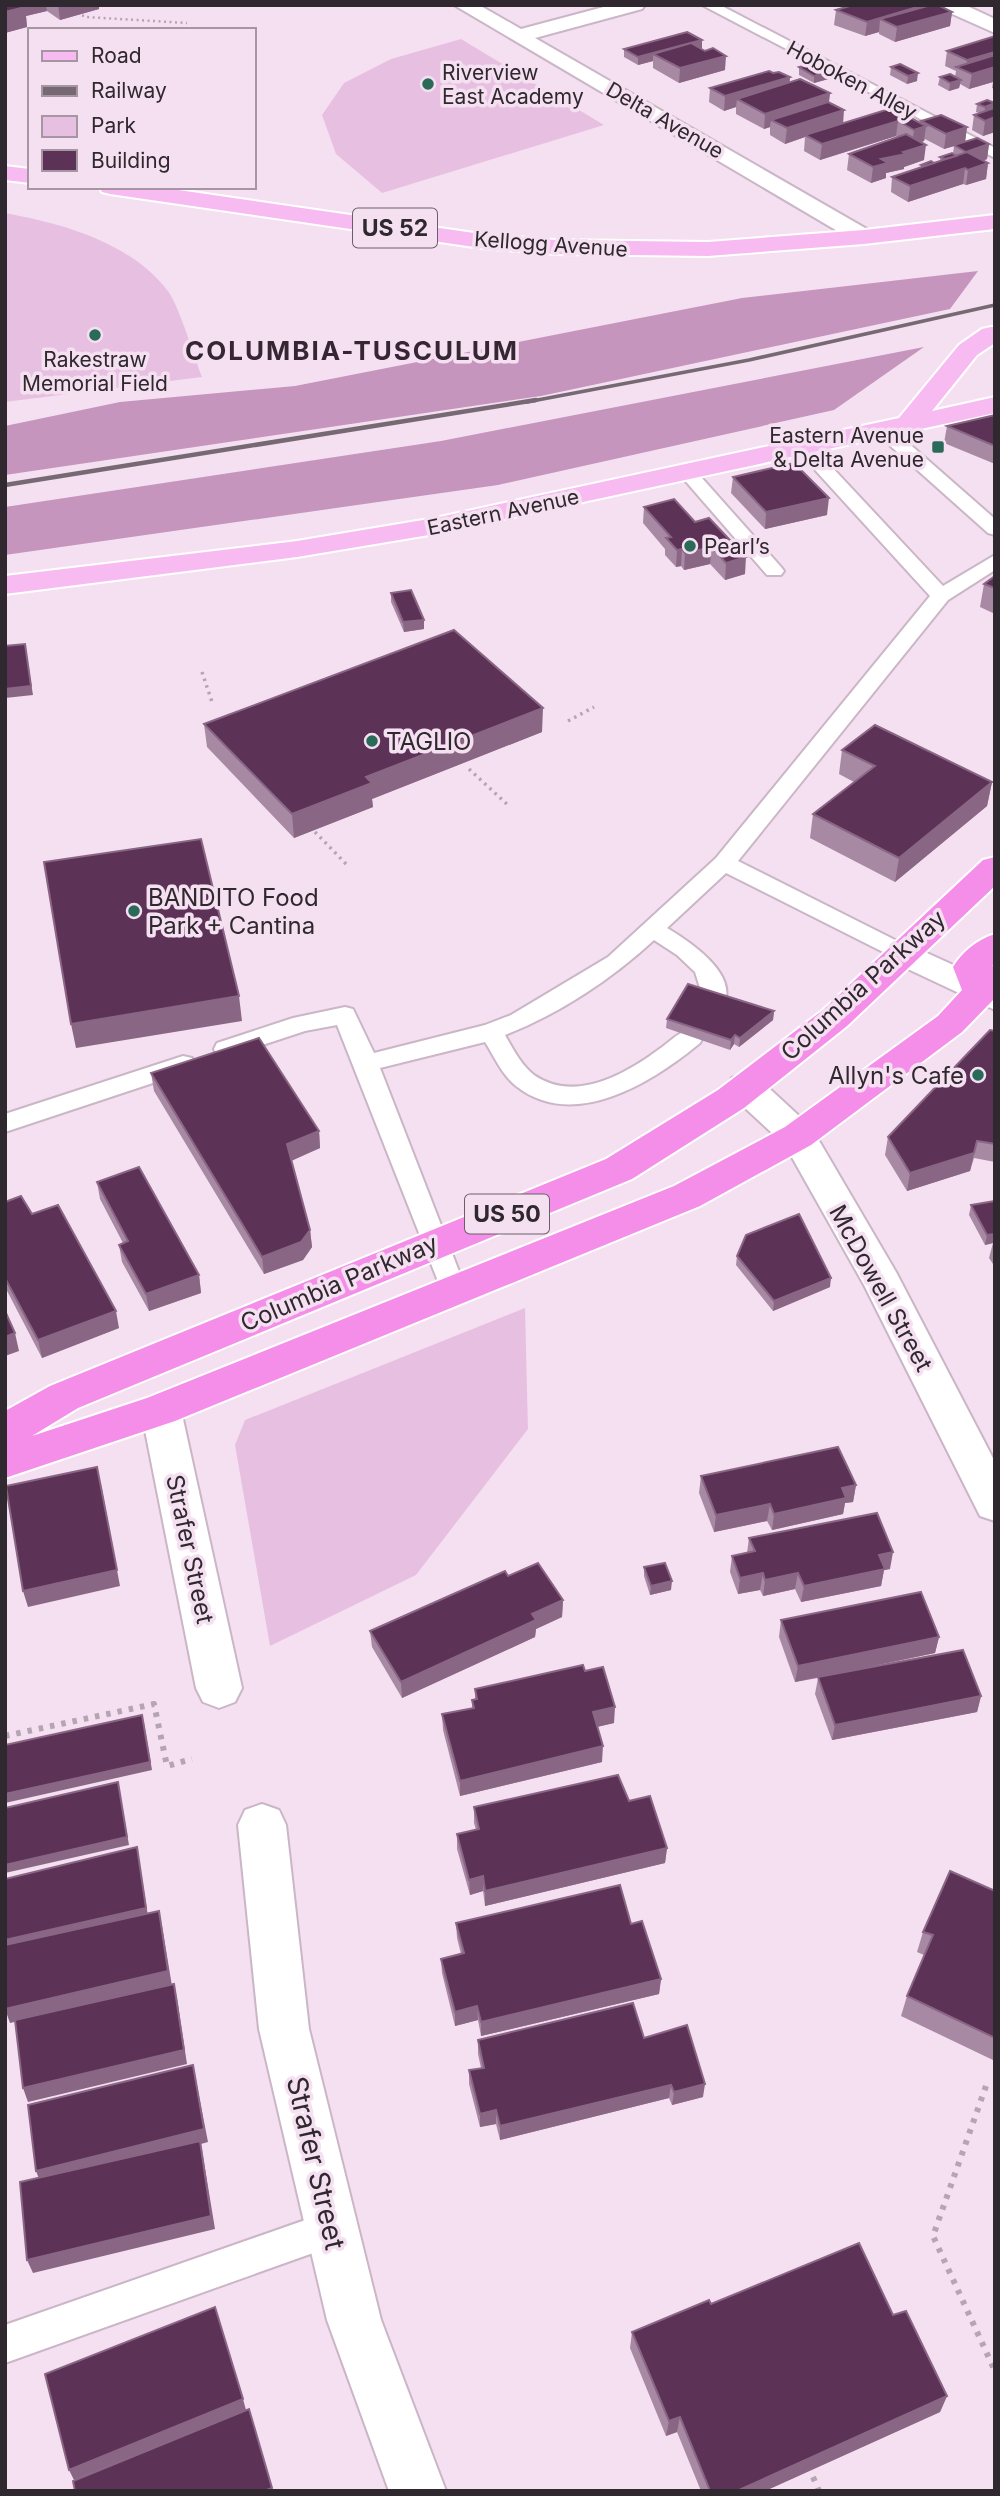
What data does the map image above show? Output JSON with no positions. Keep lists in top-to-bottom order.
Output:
{
  "streets": {
    "highway": ["Columbia Parkway", "US 50"],
    "main road": ["US 52", "Kellogg Avenue", "Eastern Avenue"],
    "street": ["Delta Avenue", "McDowell Street", "Strafer Street"],
    "lane": ["Hoboken Alley"]
  },
  "crossings": [
    ["Delta Avenue", "Kellogg Avenue"],
    ["Columbia Parkway", "McDowell Street"],
    ["Columbia Parkway", "Strafer Street"]
  ],
  "districts": ["COLUMBIA-TUSCULUM"],
  "places": {
    "other": [
      "Riverview East Academy",
      "Rakestraw Memorial Field",
      "Pearl’s",
      "TAGLIO",
      "BANDITO Food Park + Cantina",
      "Allyn's Cafe"
    ],
    "transit": ["Eastern Avenue & Delta Avenue"]
  },
  "legend": [
    "Road",
    "Railway",
    "Park",
    "Building"
  ]
}
